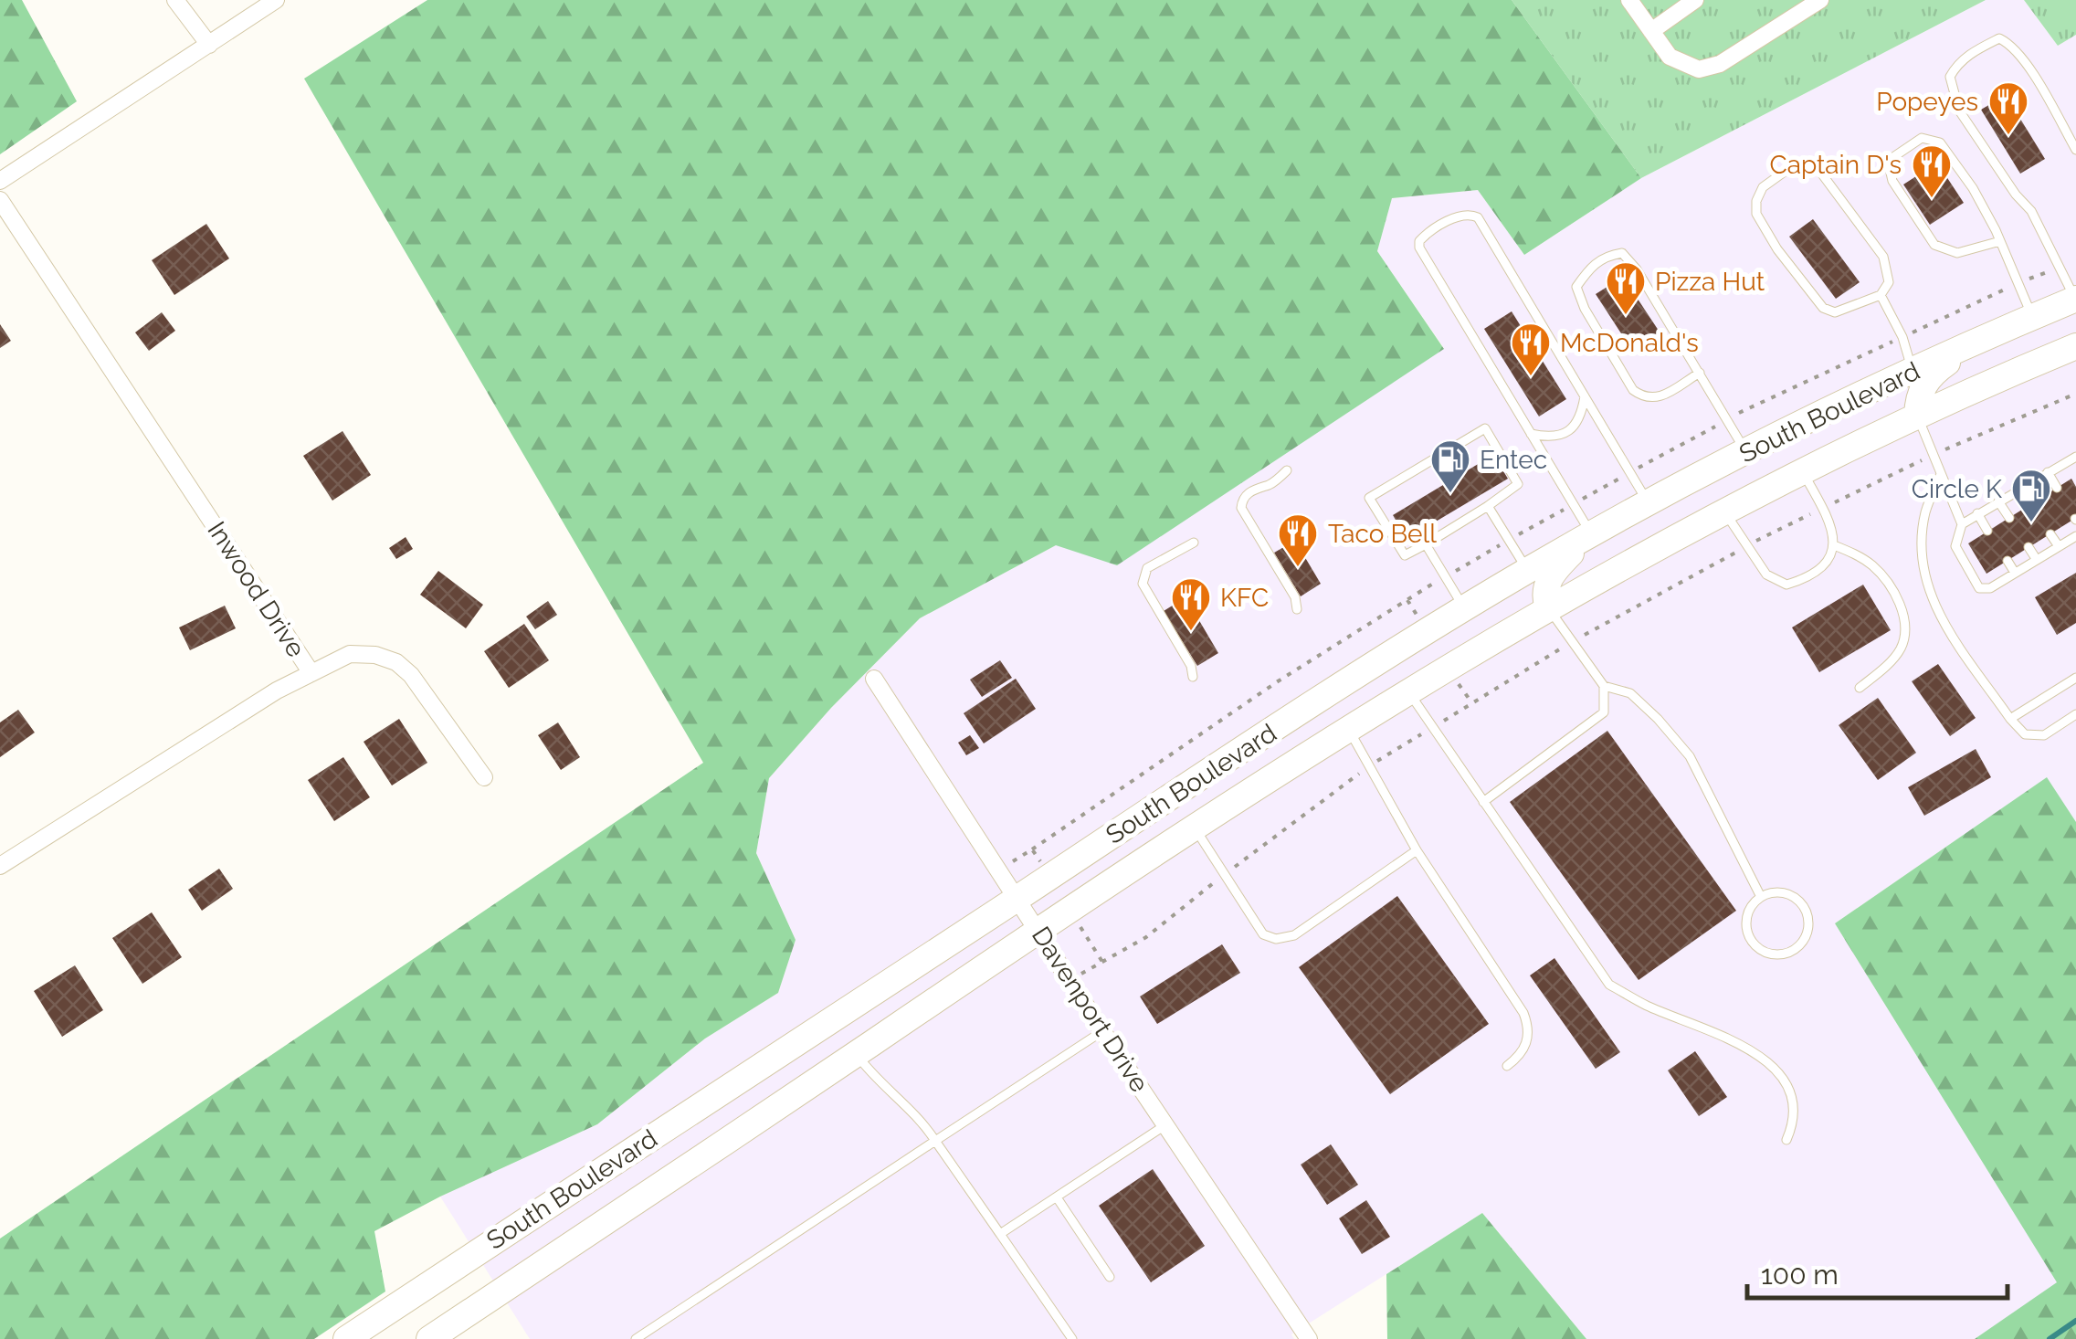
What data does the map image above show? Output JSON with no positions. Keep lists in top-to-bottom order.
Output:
{
  "streets": {
    "highway": ["South Boulevard"],
    "street": ["Inwood Drive", "Davenport Drive"]
  },
  "crossings": [
    ["South Boulevard", "Davenport Drive"]
  ],
  "places": {
    "restaurant": [
      "Popeyes",
      "Captain D's",
      "Pizza Hut",
      "McDonald's",
      "Taco Bell",
      "KFC"
    ],
    "fuel station": ["Entec", "Circle K"]
  },
  "scale_bar": "100 m"
}
